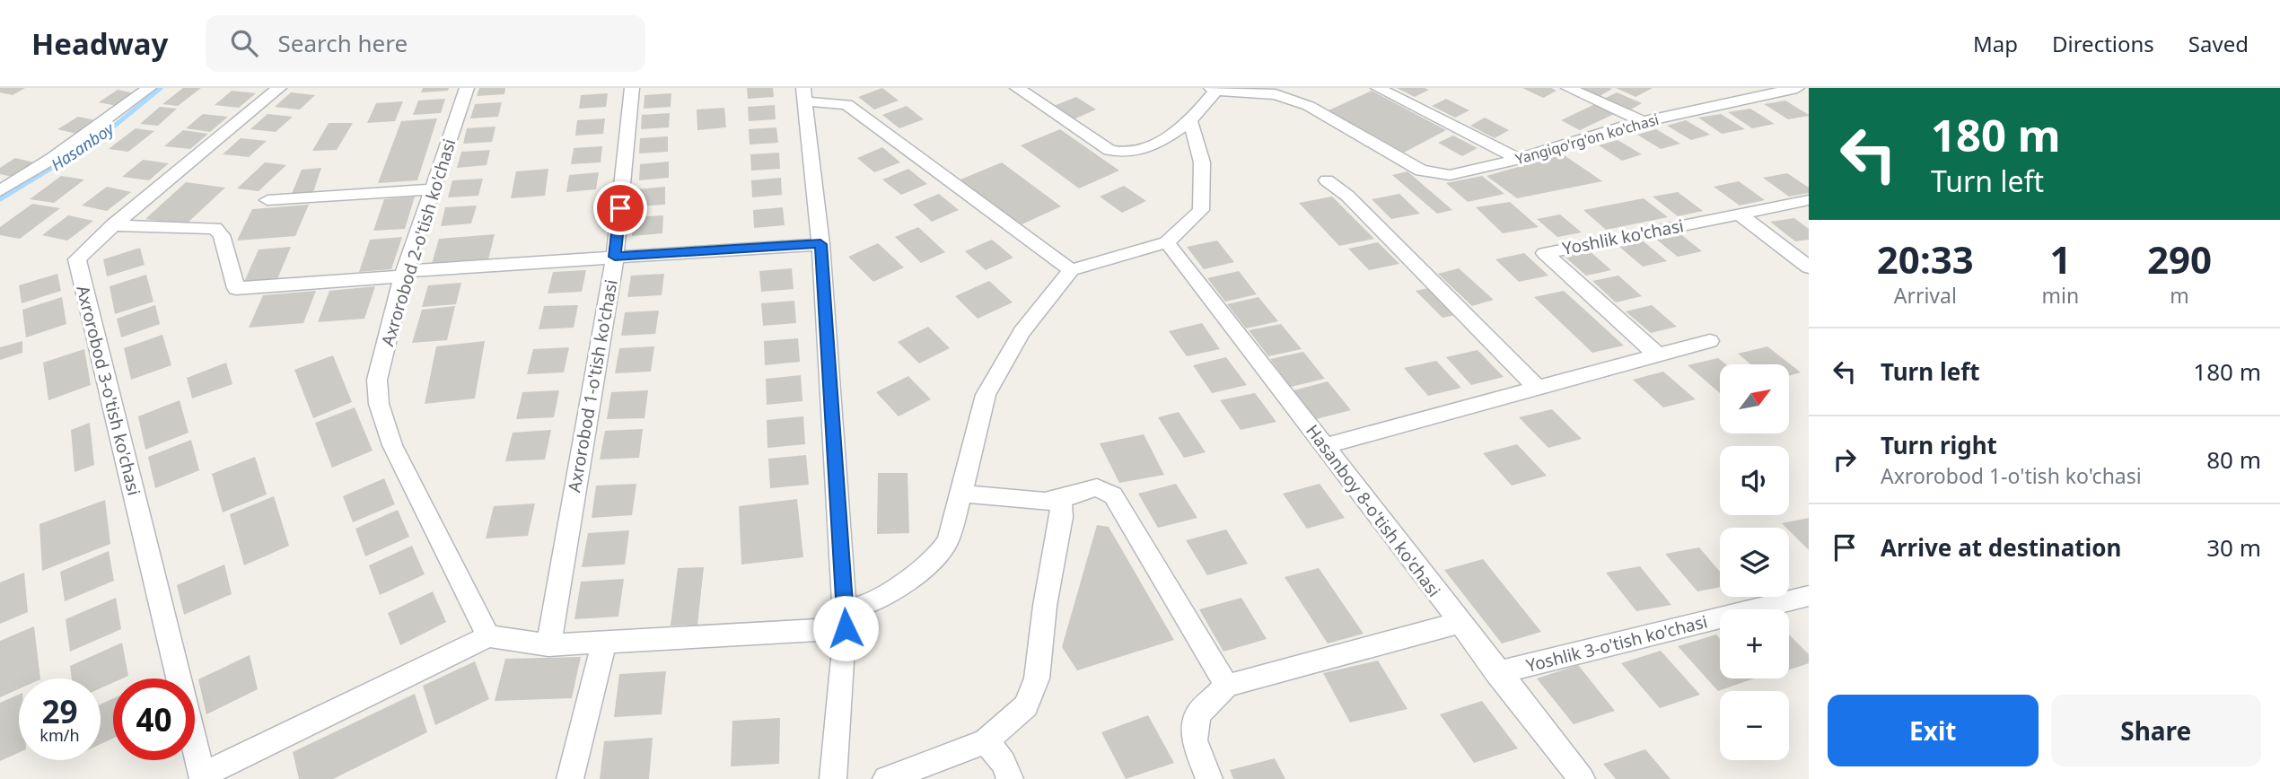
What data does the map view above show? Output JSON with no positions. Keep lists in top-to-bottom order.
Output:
{
  "streets": {
    "street": [
      "Yangiqo'rg'on ko'chasi",
      "Yoshlik ko'chasi",
      "Axrorobod 2-o'tish ko'chasi",
      "Axrorobod 1-o'tish ko'chasi",
      "Axrorobod 3-o'tish ko'chasi",
      "Hasanboy 8-o'tish ko'chasi",
      "Yoshlik 3-o'tish ko'chasi"
    ]
  },
  "crossings": [
    ["Hasanboy 8-o'tish ko'chasi", "Yoshlik 3-o'tish ko'chasi"]
  ],
  "water": ["Hasanboy"],
  "north": "top right",
  "page": {
    "header": "Headway",
    "search": "Search here",
    "nav": ["Map", "Directions", "Saved"],
    "turn": ["180 m", "Turn left"],
    "eta": [
      "20:33",
      "Arrival",
      "1",
      "min",
      "290",
      "m"
    ],
    "list": [
      {
        "name": "Turn left",
        "value": "180 m"
      },
      {
        "name": "Turn right",
        "note": "Axrorobod 1-o'tish ko'chasi",
        "value": "80 m"
      },
      {
        "name": "Arrive at destination",
        "value": "30 m"
      }
    ],
    "map_buttons": ["+", "−"],
    "speed": "29 km/h",
    "limit": "40",
    "buttons": ["Exit", "Share"]
  }
}
